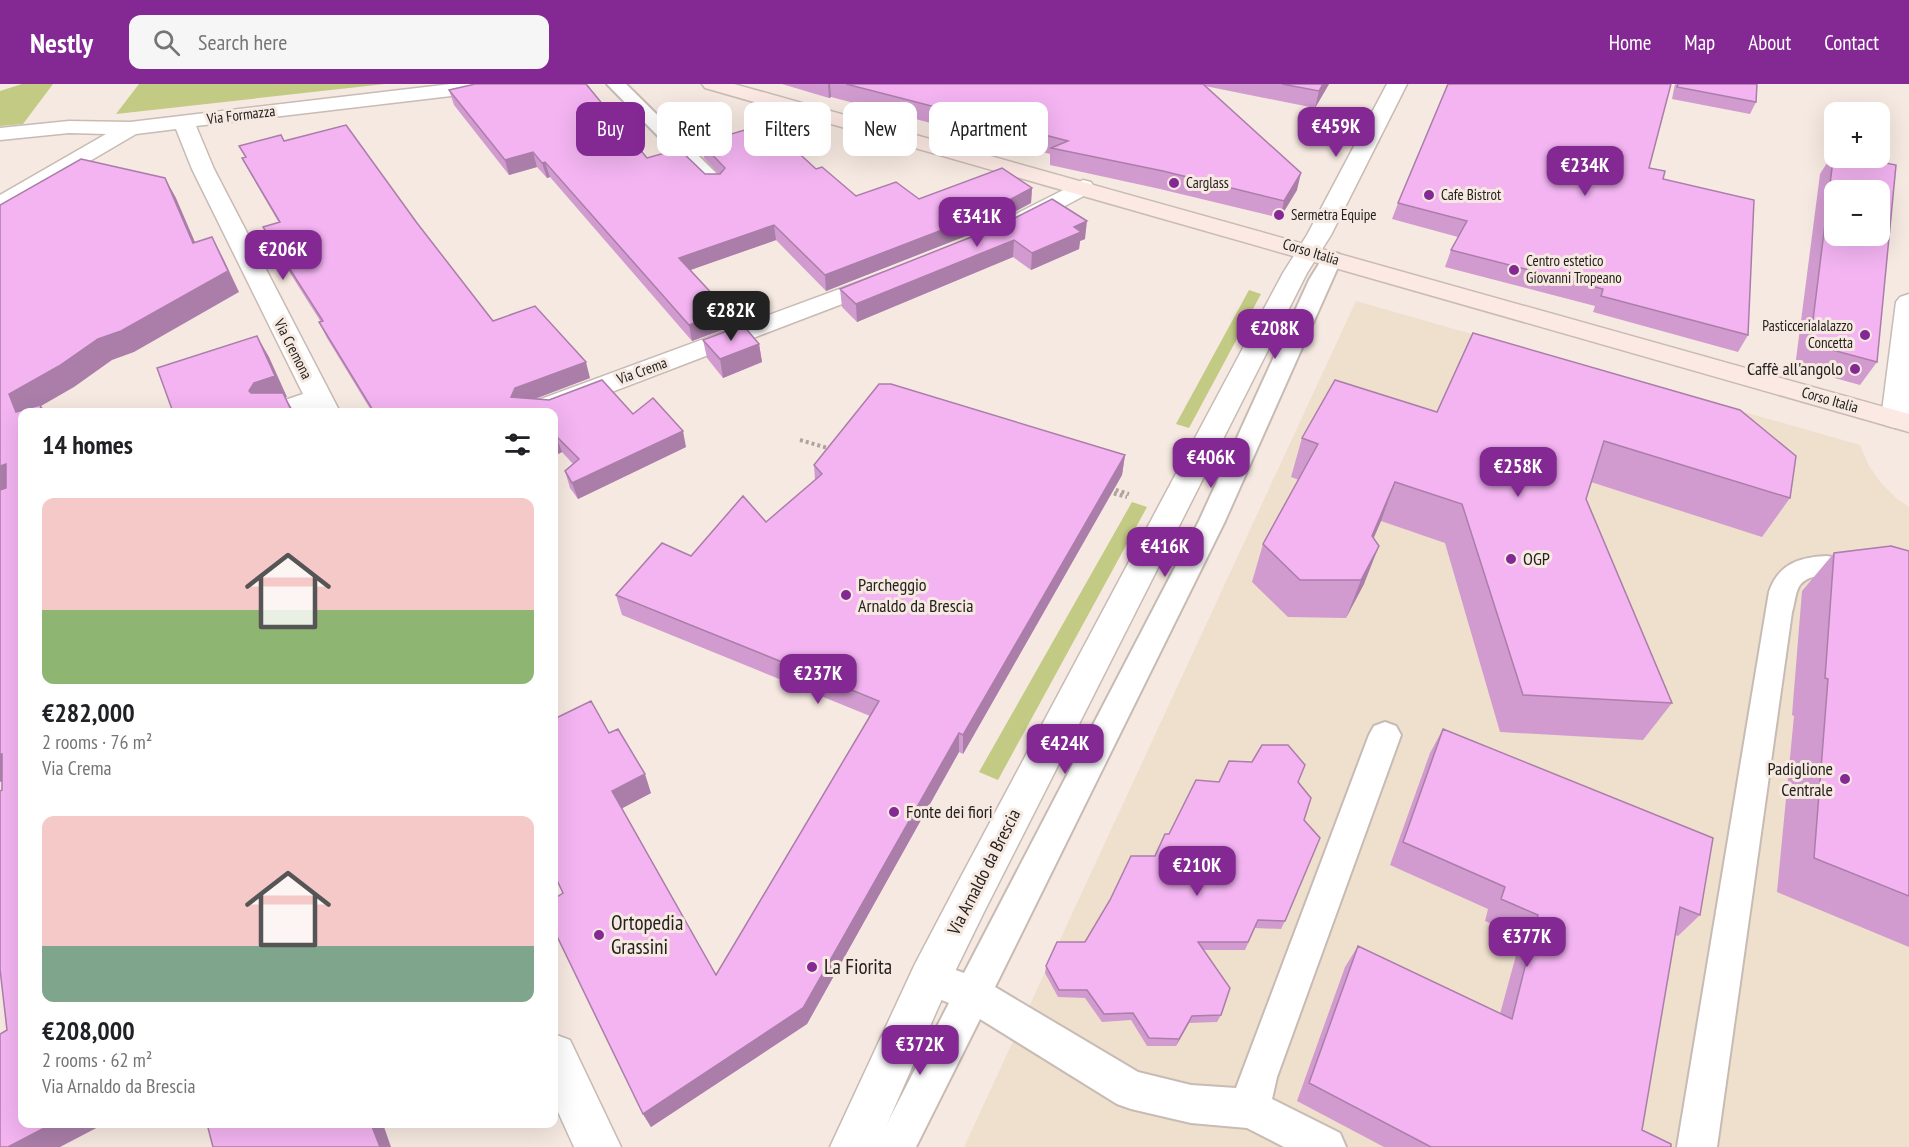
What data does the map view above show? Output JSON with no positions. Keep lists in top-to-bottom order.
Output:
{
  "streets": {
    "street": [
      "Via Formazza",
      "Corso Italia",
      "Via Cremona",
      "Via Crema",
      "Via Arnaldo da Brescia"
    ]
  },
  "crossings": [
    ["Via Formazza", "Via Cremona"],
    ["Corso Italia", "Via Arnaldo da Brescia"]
  ],
  "places": [
    "Carglass",
    "Cafe Bistrot",
    "Sermetra Equipe",
    "Centro estetico Giovanni Tropeano",
    "PasticceriaIalazzo Concetta",
    "Caffè all'angolo",
    "OGP",
    "Parcheggio Arnaldo da Brescia",
    "Padiglione Centrale",
    "Fonte dei fiori",
    "Ortopedia Grassini",
    "La Fiorita"
  ],
  "page": {
    "header": "Nestly",
    "search": "Search here",
    "nav": [
      "Home",
      "Map",
      "About",
      "Contact"
    ],
    "map_buttons": ["+", "−"],
    "chip": [
      "Buy",
      "Rent",
      "Filters",
      "New",
      "Apartment"
    ],
    "price": [
      "€459K",
      "€234K",
      "€341K",
      "€206K",
      "€282K",
      "€208K",
      "€406K",
      "€258K",
      "€416K",
      "€237K",
      "€424K",
      "€210K",
      "€377K",
      "€372K"
    ],
    "heading": "14 homes",
    "list": [
      {
        "name": "€282,000",
        "note": "2 rooms · 76 m² · Via Crema"
      },
      {
        "name": "€208,000",
        "note": "2 rooms · 62 m² · Via Arnaldo da Brescia"
      }
    ]
  }
}
